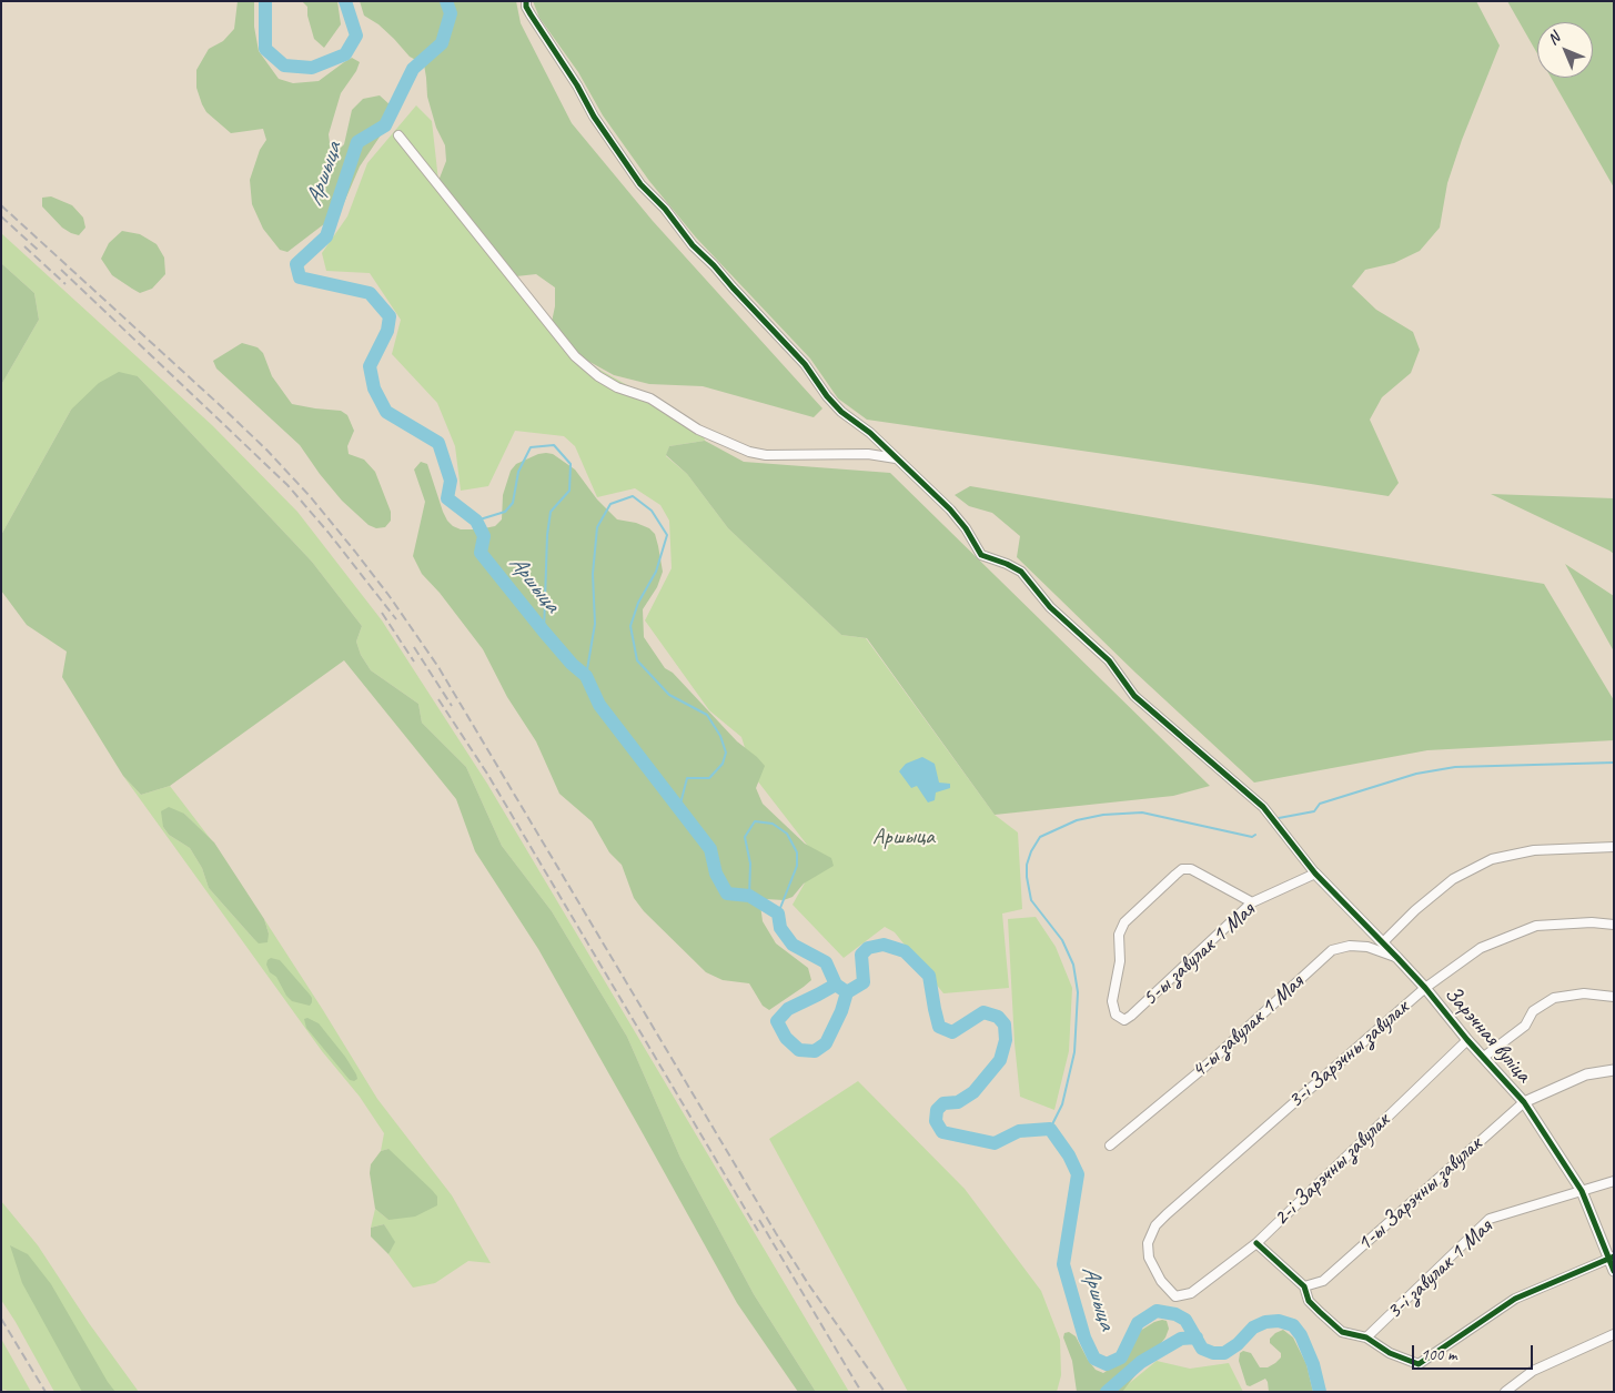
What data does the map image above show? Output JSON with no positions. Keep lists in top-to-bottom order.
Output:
{
  "streets": {
    "street": [
      "5-ы завулак 1 Мая",
      "4-ы завулак 1 Мая",
      "Зарэчная вуліца",
      "3-і Зарэчны завулак",
      "2-і Зарэчны завулак",
      "1-ы Зарэчны завулак",
      "3-і завулак 1 Мая"
    ]
  },
  "crossings": [
    ["5-ы завулак 1 Мая", "Зарэчная вуліца"],
    ["4-ы завулак 1 Мая", "Зарэчная вуліца"],
    ["Зарэчная вуліца", "3-і Зарэчны завулак"],
    ["Зарэчная вуліца", "2-і Зарэчны завулак"],
    ["Зарэчная вуліца", "1-ы Зарэчны завулак"],
    ["Зарэчная вуліца", "3-і завулак 1 Мая"],
    ["3-і Зарэчны завулак", "2-і Зарэчны завулак"]
  ],
  "water": ["Аршыца"],
  "parks": ["Аршыца"],
  "scale_bar": "100 m",
  "north": "top left"
}
